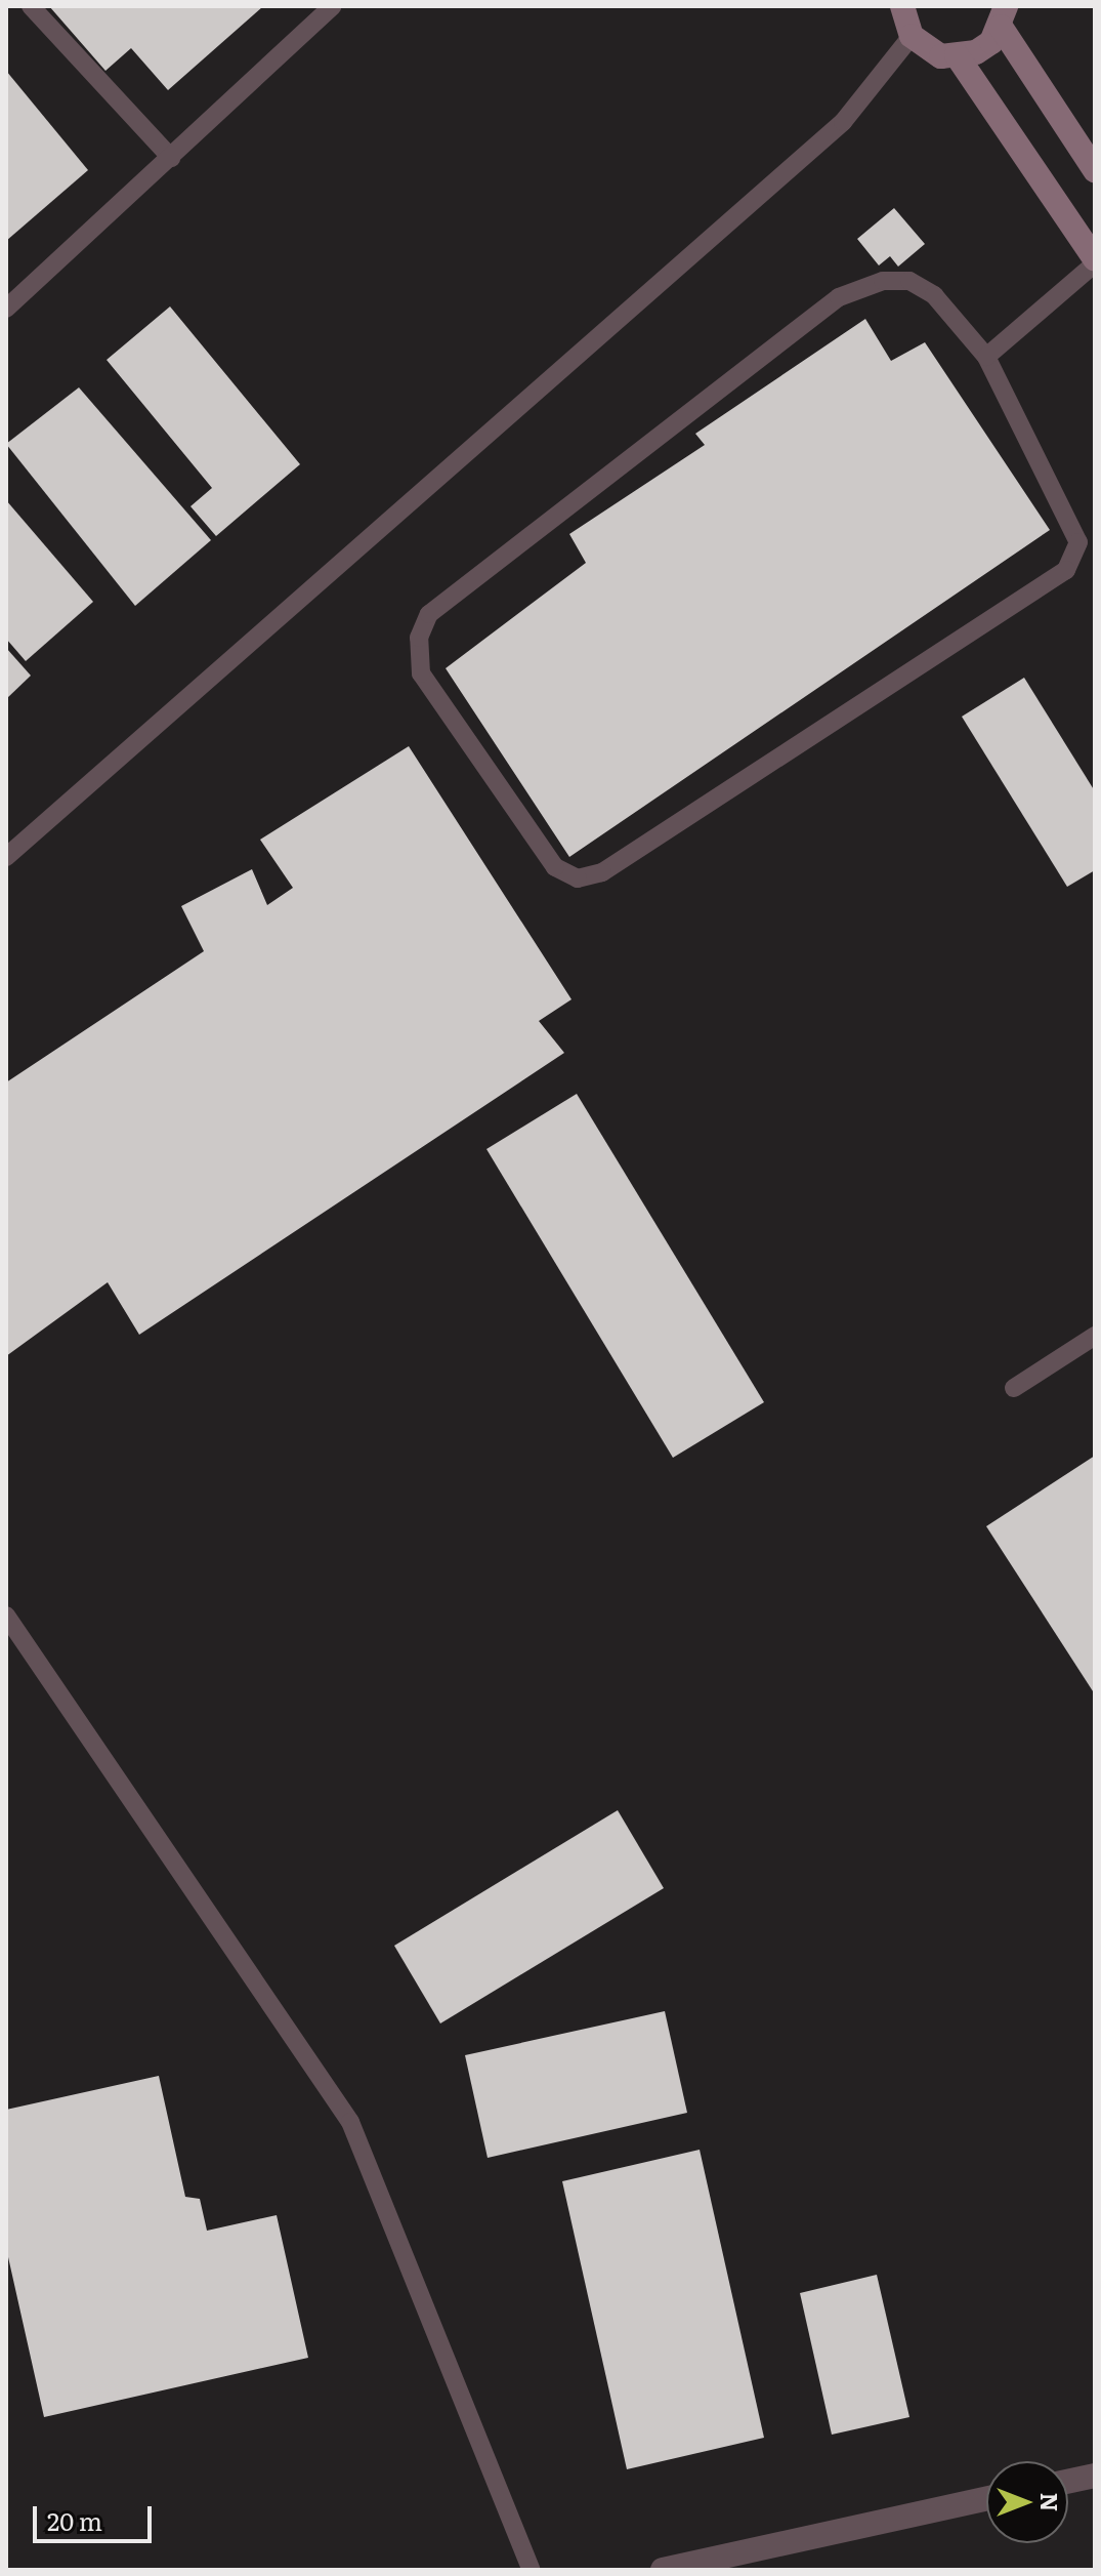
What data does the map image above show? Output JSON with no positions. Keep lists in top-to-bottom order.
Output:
{
  "scale_bar": "20 m",
  "north": "right"
}
